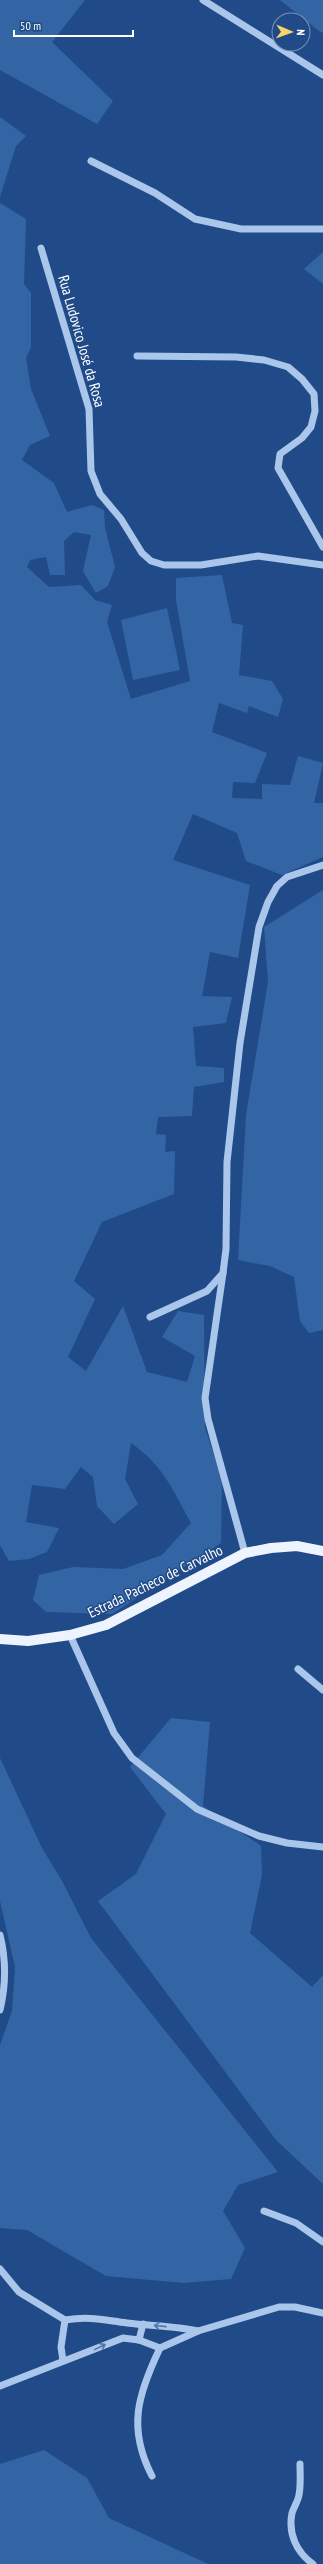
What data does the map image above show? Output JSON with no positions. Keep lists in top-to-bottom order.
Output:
{
  "streets": {
    "main road": ["Estrada Pacheco de Carvalho"],
    "street": ["Rua Ludovico José da Rosa"]
  },
  "scale_bar": "50 m",
  "north": "right"
}
